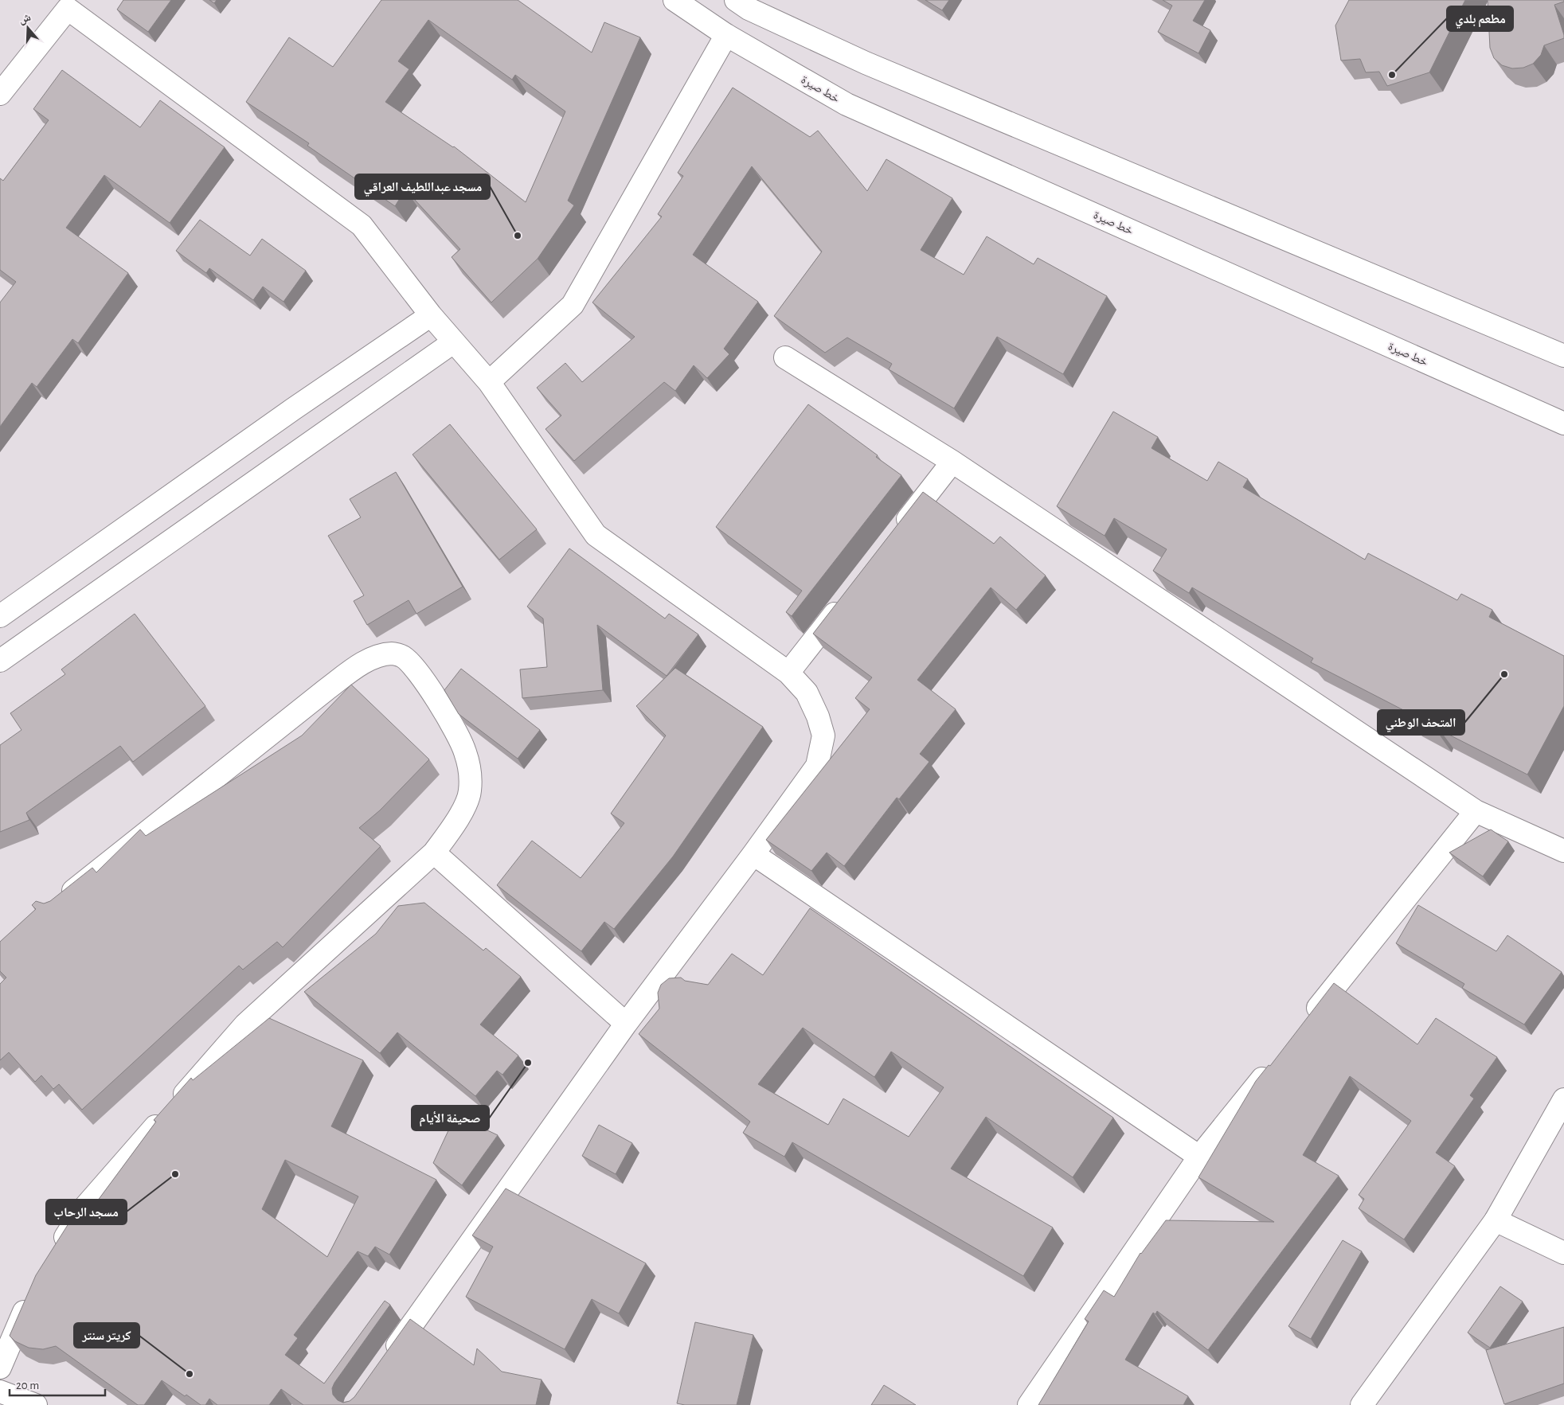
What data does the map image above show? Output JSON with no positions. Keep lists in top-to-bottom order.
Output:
{
  "streets": {
    "street": ["خط صيرة"]
  },
  "places": [
    "مطعم بلدي",
    "مسجد عبداللطيف العراقي",
    "المتحف الوطني",
    "صحيفة الأيام",
    "مسجد الرحاب",
    "كريتر سنتر"
  ],
  "scale_bar": "20 m",
  "north": "top"
}
